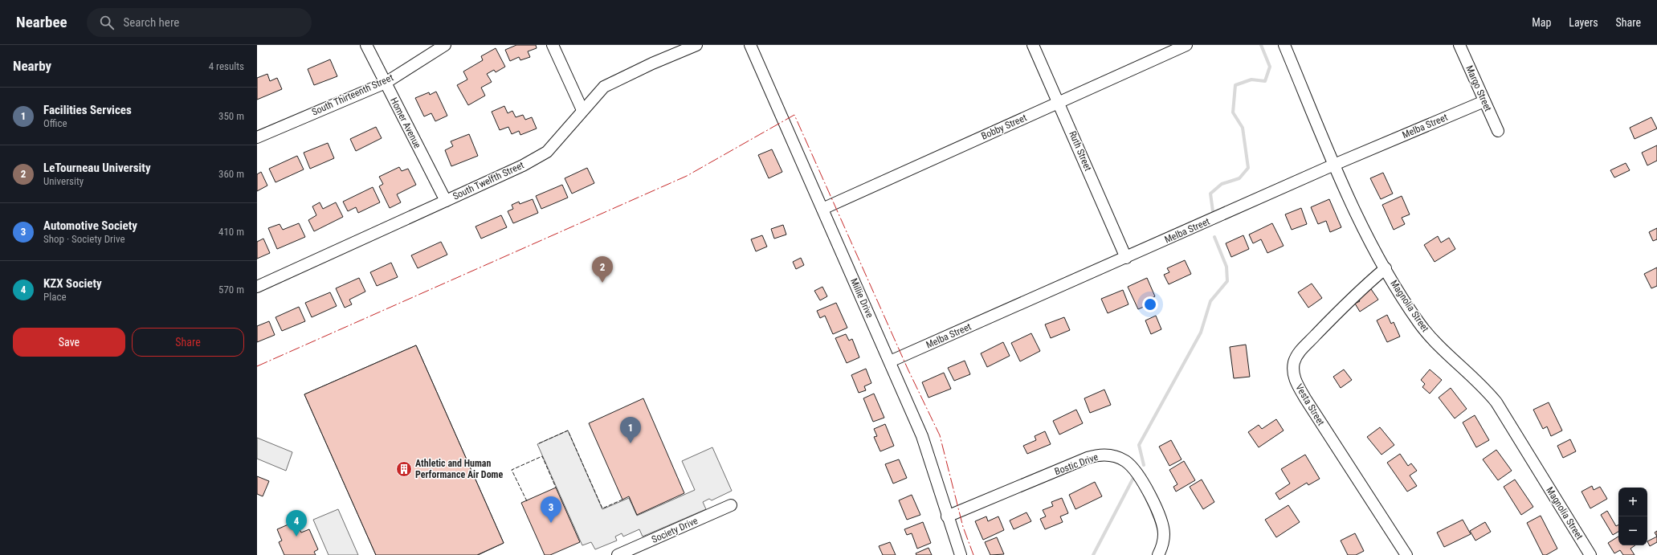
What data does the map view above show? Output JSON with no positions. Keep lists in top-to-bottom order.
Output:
{
  "streets": {
    "street": [
      "Margo Street",
      "South Thirteenth Street",
      "Homer Avenue",
      "Melba Street",
      "Bobby Street",
      "Ruth Street",
      "South Twelfth Street",
      "Millie Drive",
      "Magnolia Street",
      "Vesta Street",
      "Bostic Drive",
      "Society Drive"
    ]
  },
  "crossings": [
    ["Margo Street", "Melba Street"],
    ["South Thirteenth Street", "Homer Avenue"],
    ["Homer Avenue", "South Twelfth Street"],
    ["Melba Street", "Ruth Street"],
    ["Melba Street", "Millie Drive"],
    ["Melba Street", "Magnolia Street"],
    ["Bobby Street", "Ruth Street"],
    ["Bobby Street", "Millie Drive"],
    ["Millie Drive", "Bostic Drive"],
    ["Magnolia Street", "Vesta Street"]
  ],
  "places": {
    "building": ["Athletic and Human Performance Air Dome"]
  },
  "page": {
    "header": "Nearbee",
    "search": "Search here",
    "nav": ["Map", "Layers", "Share"],
    "heading": ["Nearby", "4 results"],
    "list": [
      {
        "mark": "1",
        "name": "Facilities Services",
        "note": "Office",
        "value": "350 m"
      },
      {
        "mark": "2",
        "name": "LeTourneau University",
        "note": "University",
        "value": "360 m"
      },
      {
        "mark": "3",
        "name": "Automotive Society",
        "note": "Shop · Society Drive",
        "value": "410 m"
      },
      {
        "mark": "4",
        "name": "KZX Society",
        "note": "Place",
        "value": "570 m"
      }
    ],
    "pins": [
      "2",
      "1",
      "3",
      "4"
    ],
    "buttons": ["Save", "Share"],
    "map_buttons": ["+", "−"]
  }
}
